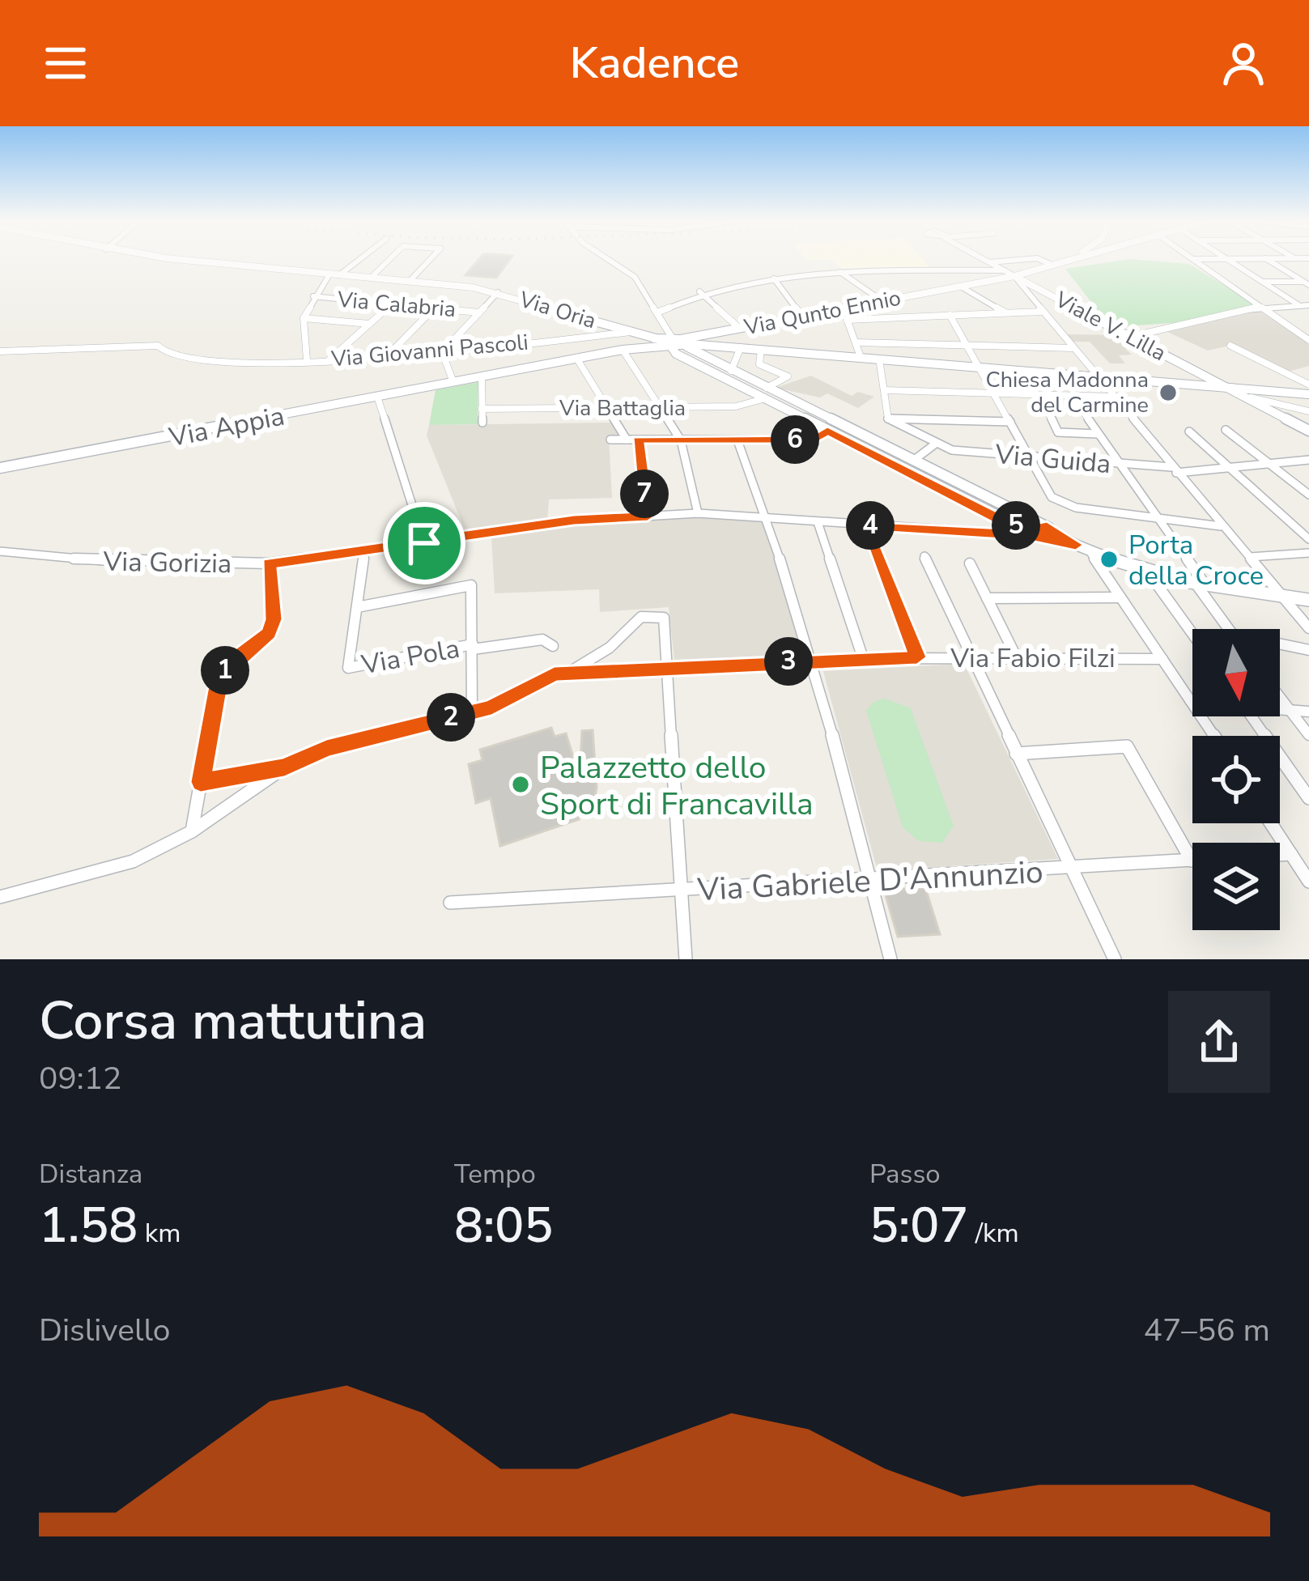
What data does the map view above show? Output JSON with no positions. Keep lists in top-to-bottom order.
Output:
{
  "streets": {
    "main road": [
      "Via Oria",
      "Via Qunto Ennio",
      "Viale V. Lilla",
      "Via Appia"
    ],
    "street": [
      "Via Calabria",
      "Via Giovanni Pascoli",
      "Via Battaglia",
      "Via Guida",
      "Via Gorizia",
      "Via Pola",
      "Via Fabio Filzi",
      "Via Gabriele D'Annunzio"
    ]
  },
  "crossings": [
    ["Via Oria", "Via Qunto Ennio"],
    ["Via Oria", "Via Giovanni Pascoli"],
    ["Via Oria", "Via Appia"],
    ["Via Qunto Ennio", "Viale V. Lilla"],
    ["Via Qunto Ennio", "Via Appia"]
  ],
  "places": ["Chiesa Madonna del Carmine", "Porta della Croce", "Palazzetto dello Sport di Francavilla"],
  "north": "bottom",
  "page": {
    "header": "Kadence",
    "pins": [
      "6",
      "7",
      "4",
      "5",
      "3",
      "1",
      "2"
    ],
    "heading": ["Corsa mattutina", "09:12"],
    "stats": [
      ["Distanza", "1.58 km"],
      ["Tempo", "8:05"],
      ["Passo", "5:07 /km"]
    ],
    "chart": ["Dislivello", "47–56 m"]
  }
}
